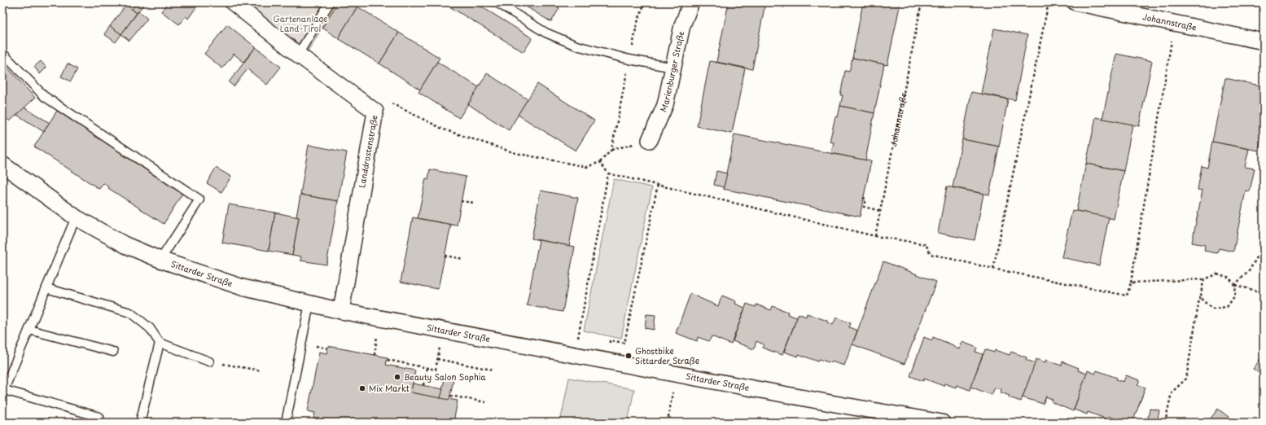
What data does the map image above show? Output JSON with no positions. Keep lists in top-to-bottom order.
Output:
{
  "streets": {
    "street": [
      "Johannstraße",
      "Marienburger Straße",
      "Landdrostenstraße",
      "Sittarder Straße"
    ]
  },
  "crossings": [
    ["Landdrostenstraße", "Sittarder Straße"]
  ],
  "parks": ["Gartenanlage Land-Tirol"],
  "places": ["Ghostbike Sittarder Straße", "Beauty Salon Sophia", "Mix Markt"]
}
